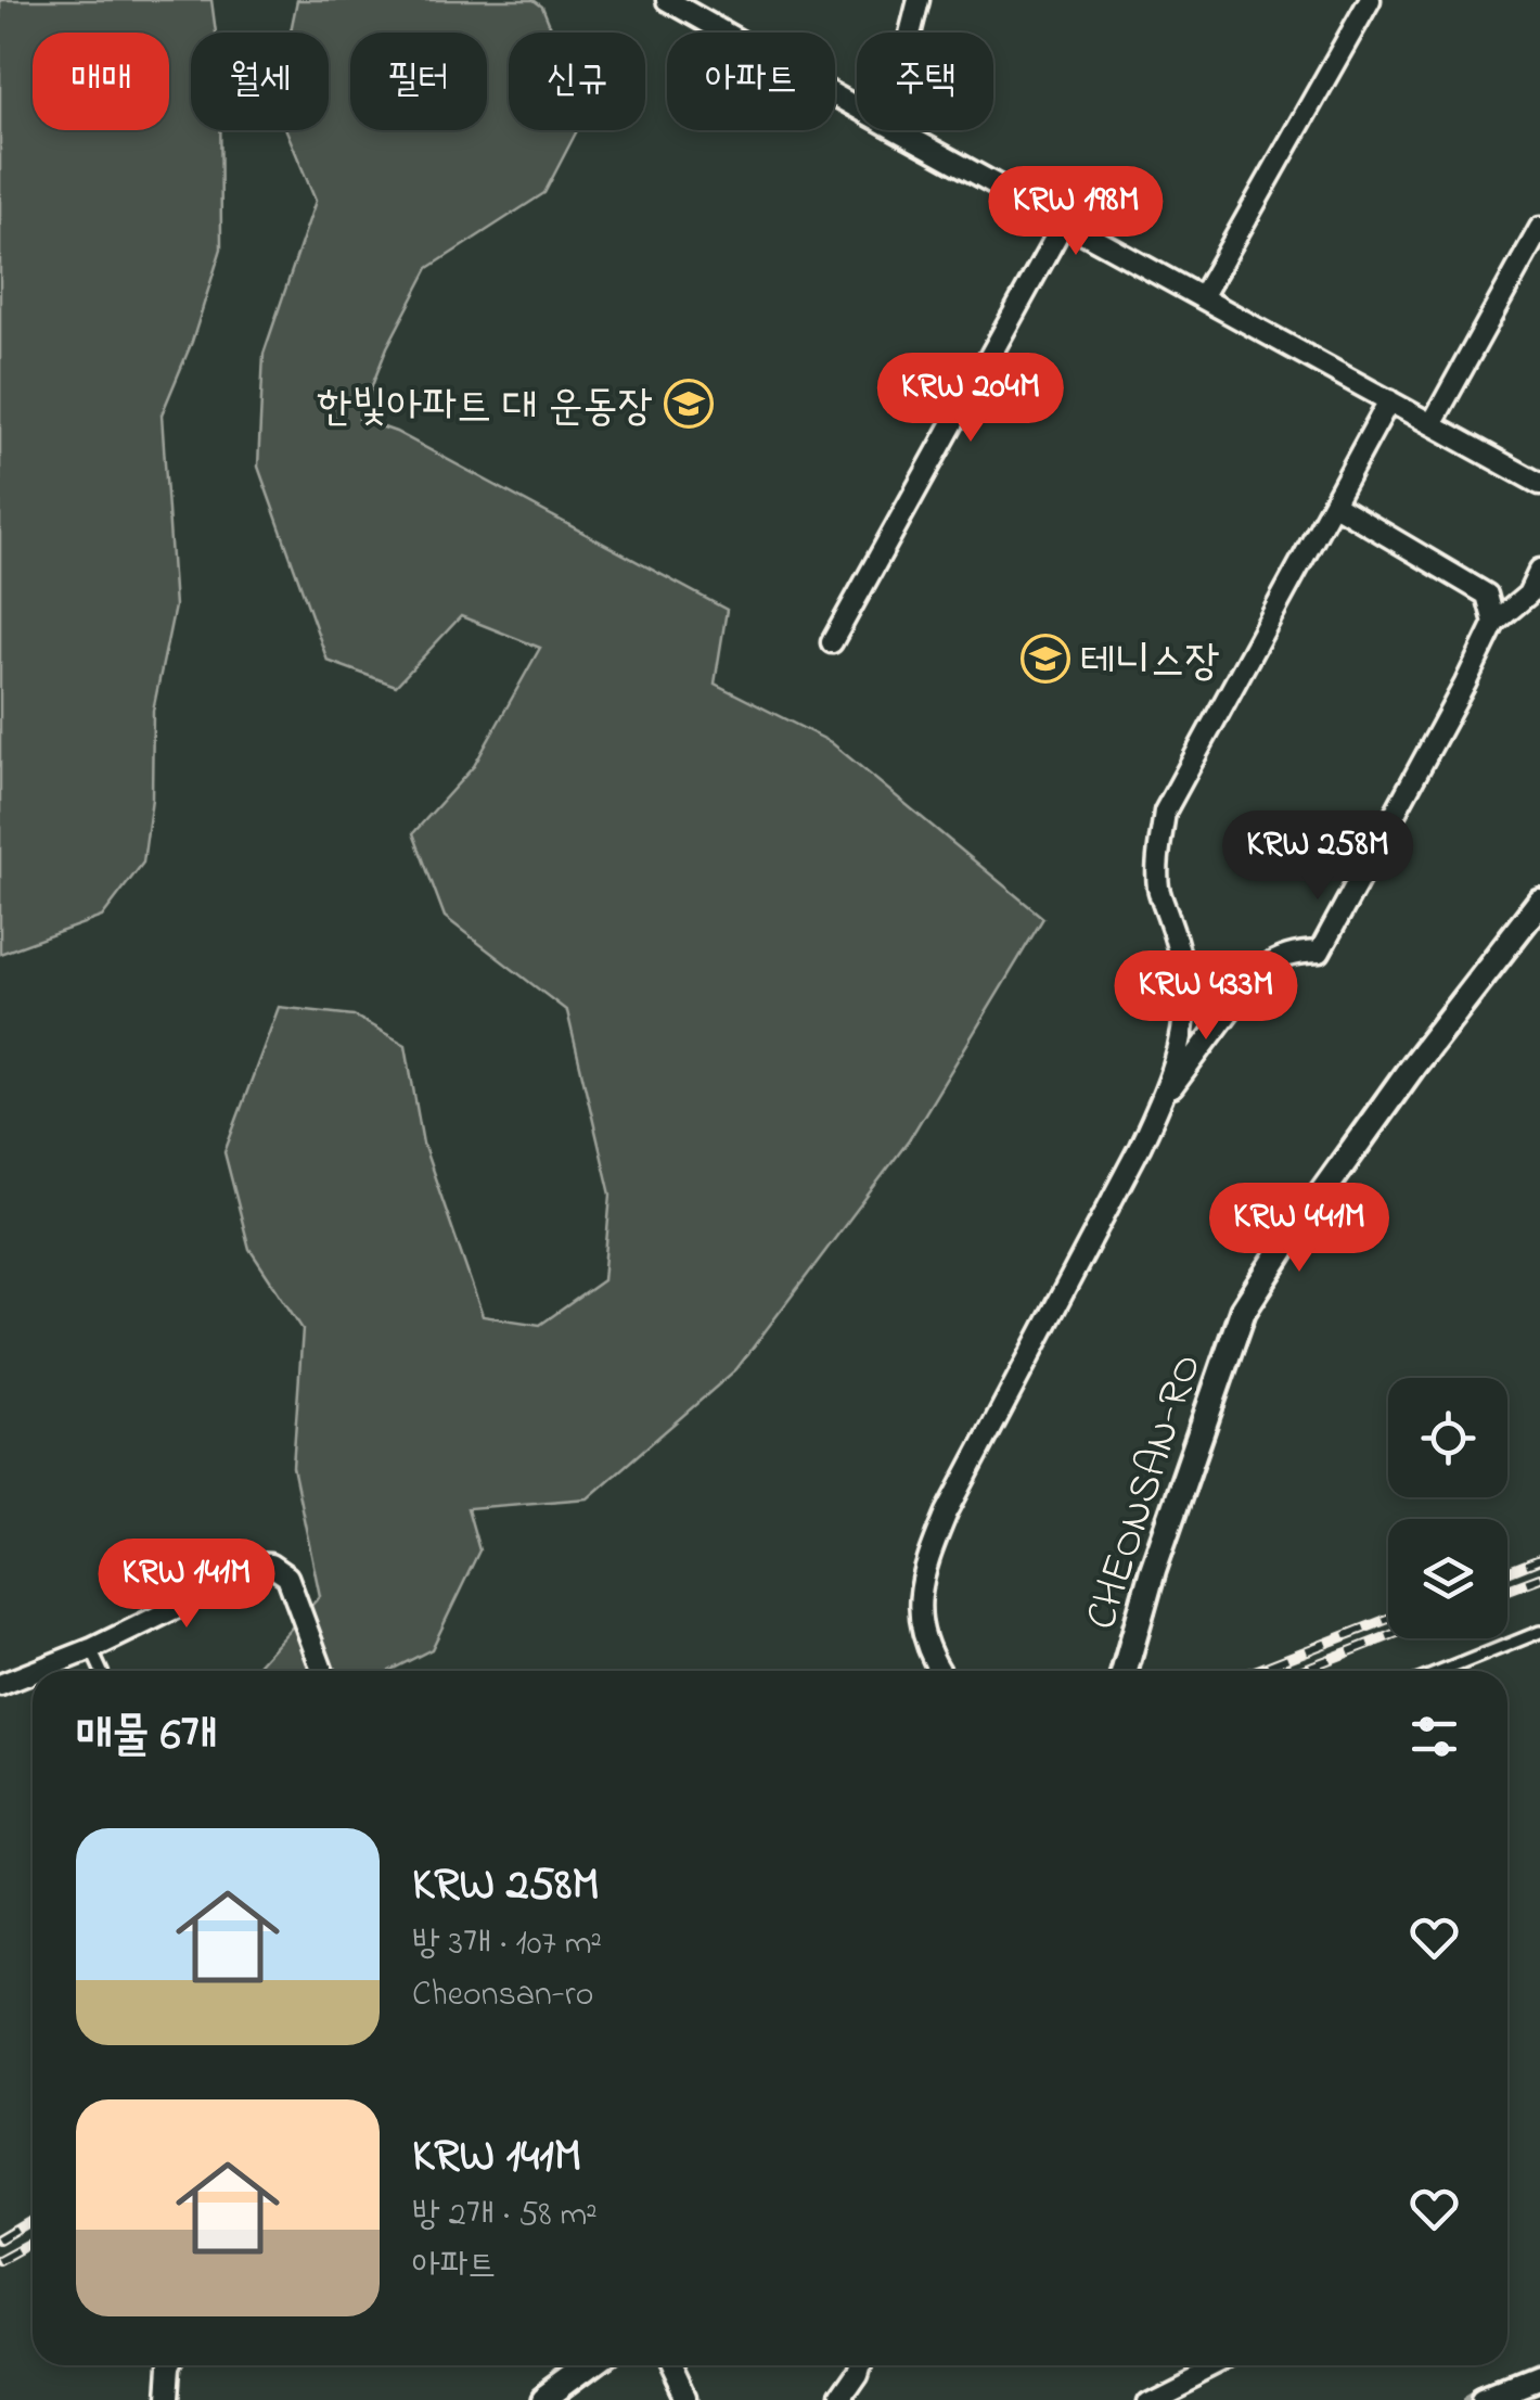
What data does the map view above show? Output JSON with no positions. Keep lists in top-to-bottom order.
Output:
{
  "streets": {
    "street": ["CHEONSAN-RO"]
  },
  "places": {
    "school or university": ["한빛아파트 대 운동장", "테니스장"]
  },
  "page": {
    "chip": [
      "매매",
      "월세",
      "필터",
      "신규",
      "아파트",
      "주택"
    ],
    "price": [
      "KRW 198M",
      "KRW 204M",
      "KRW 258M",
      "KRW 433M",
      "KRW 441M",
      "KRW 141M"
    ],
    "heading": "매물 6개",
    "list": [
      {
        "name": "KRW 258M",
        "note": "방 3개 · 107 m² · Cheonsan-ro"
      },
      {
        "name": "KRW 141M",
        "note": "방 2개 · 58 m² · 아파트"
      }
    ]
  }
}
